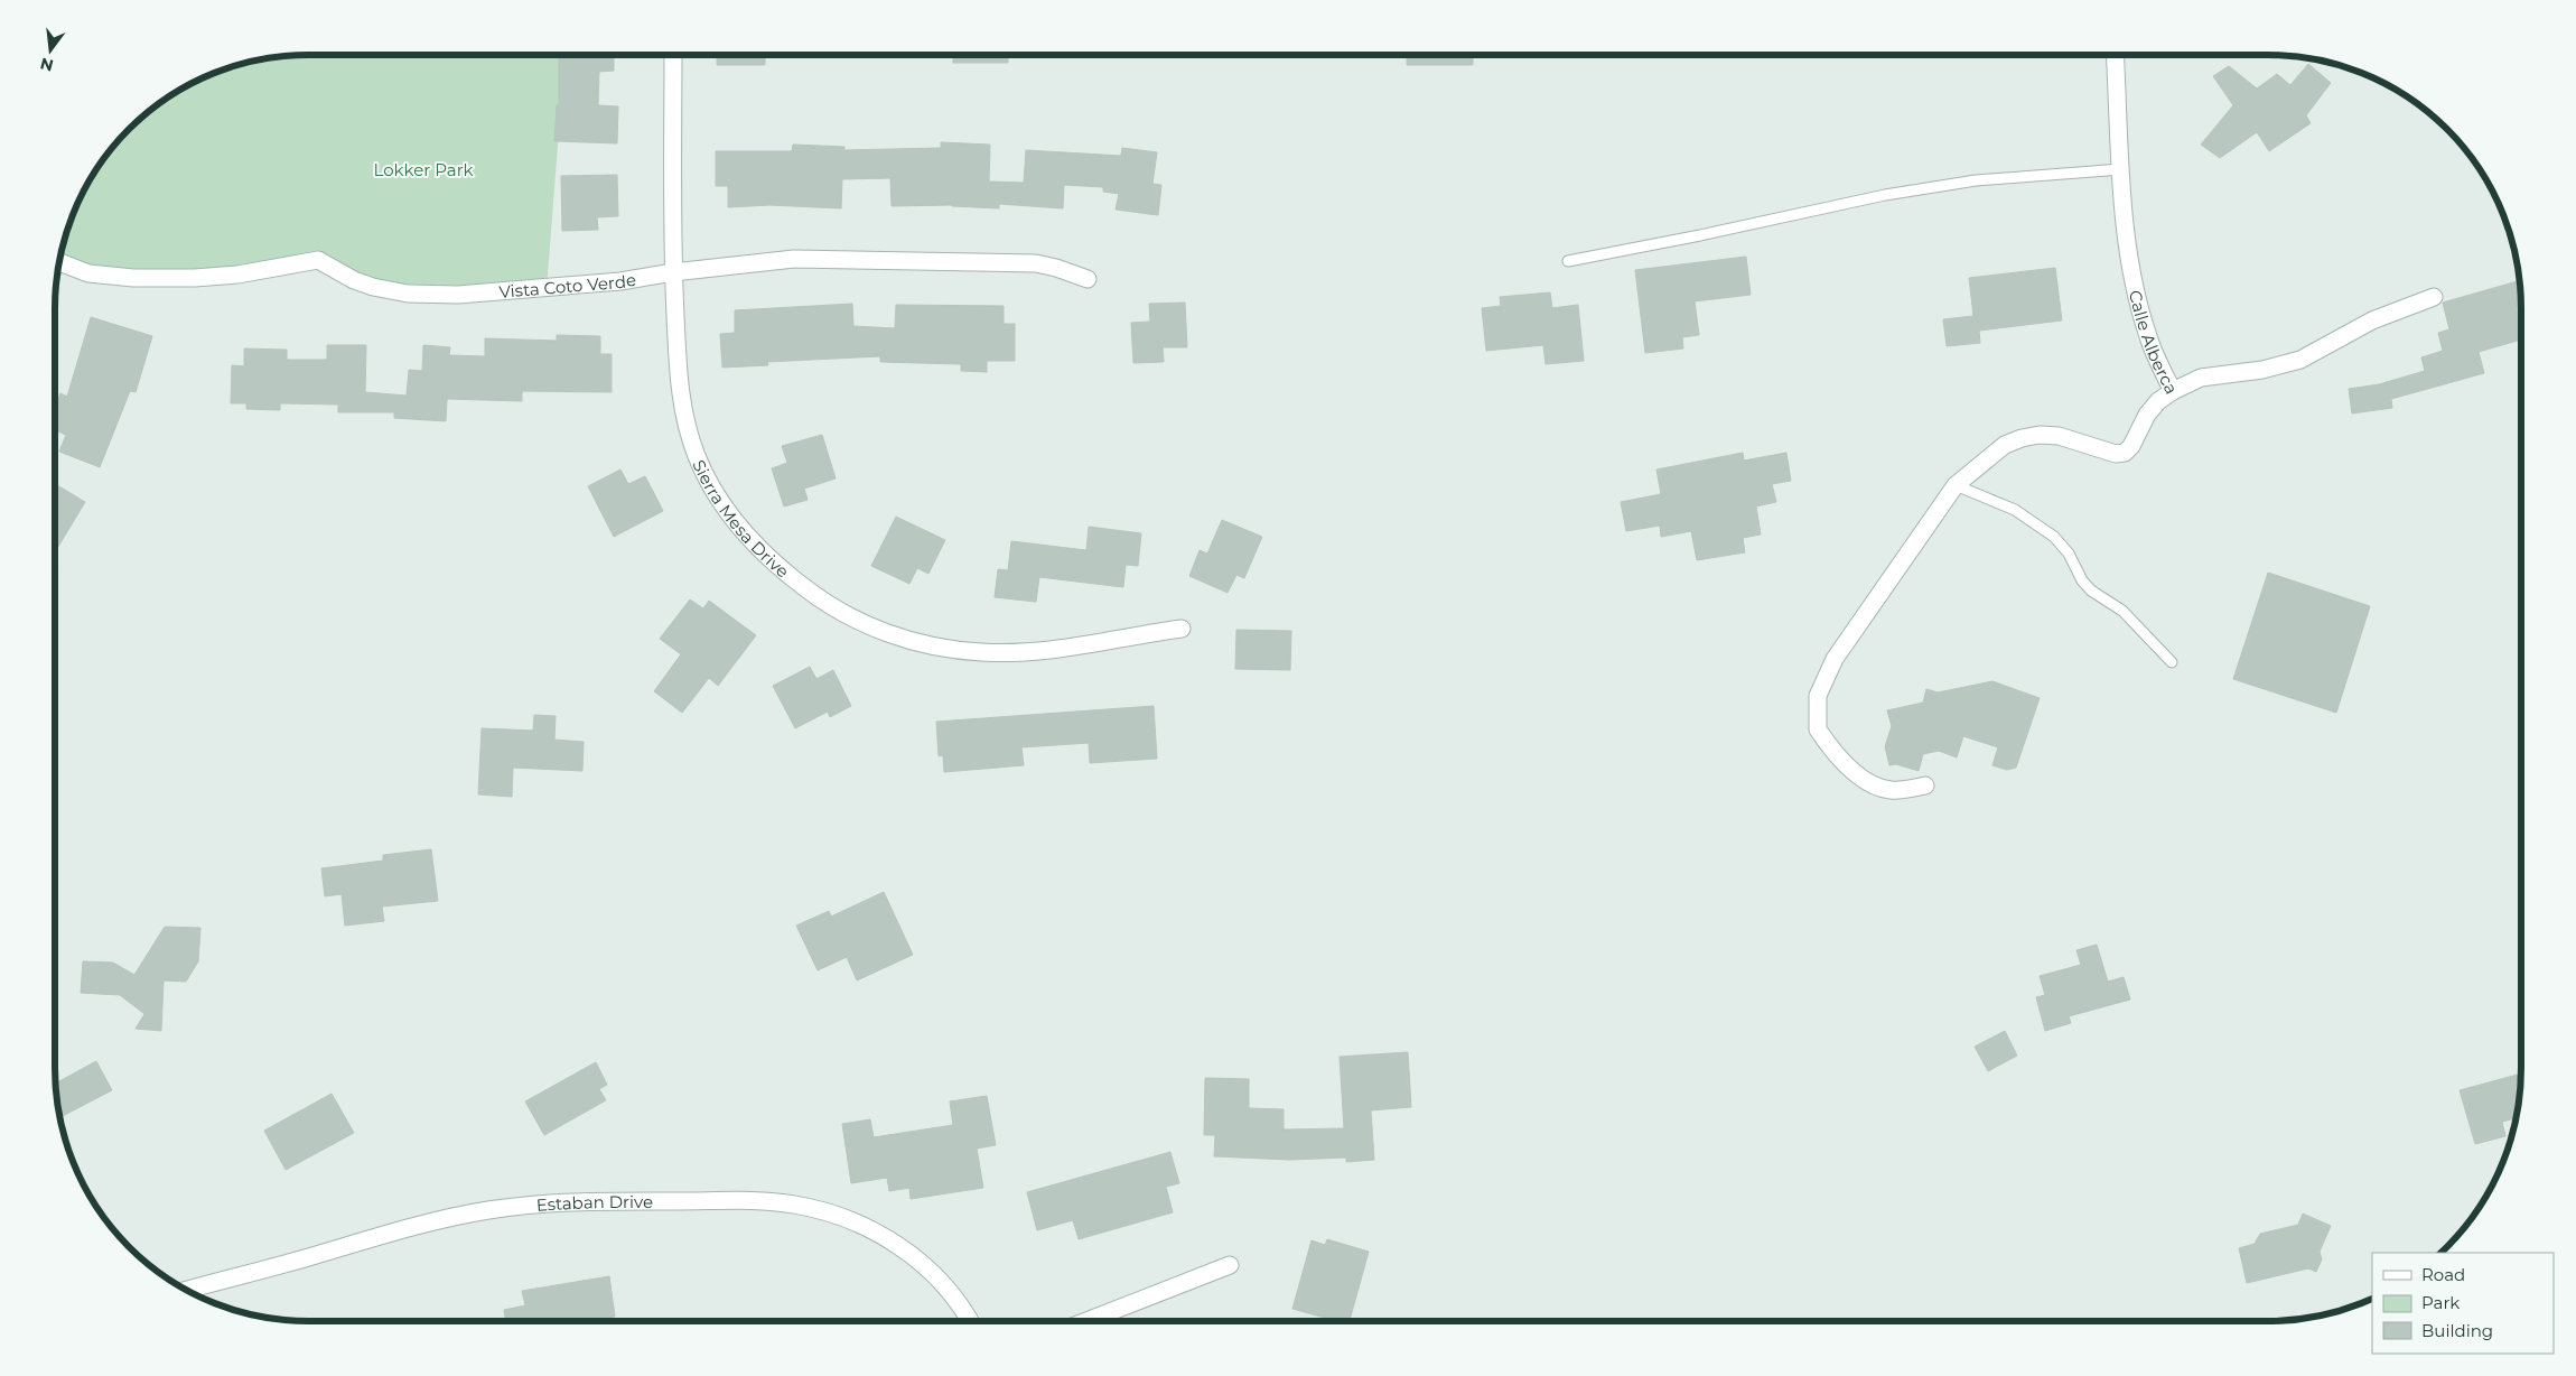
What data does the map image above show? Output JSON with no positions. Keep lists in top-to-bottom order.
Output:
{
  "streets": {
    "street": [
      "Vista Coto Verde",
      "Calle Alberca",
      "Sierra Mesa Drive",
      "Estaban Drive"
    ]
  },
  "crossings": [
    ["Vista Coto Verde", "Sierra Mesa Drive"]
  ],
  "parks": ["Lokker Park"],
  "legend": ["Road", "Park", "Building"],
  "north": "bottom"
}
